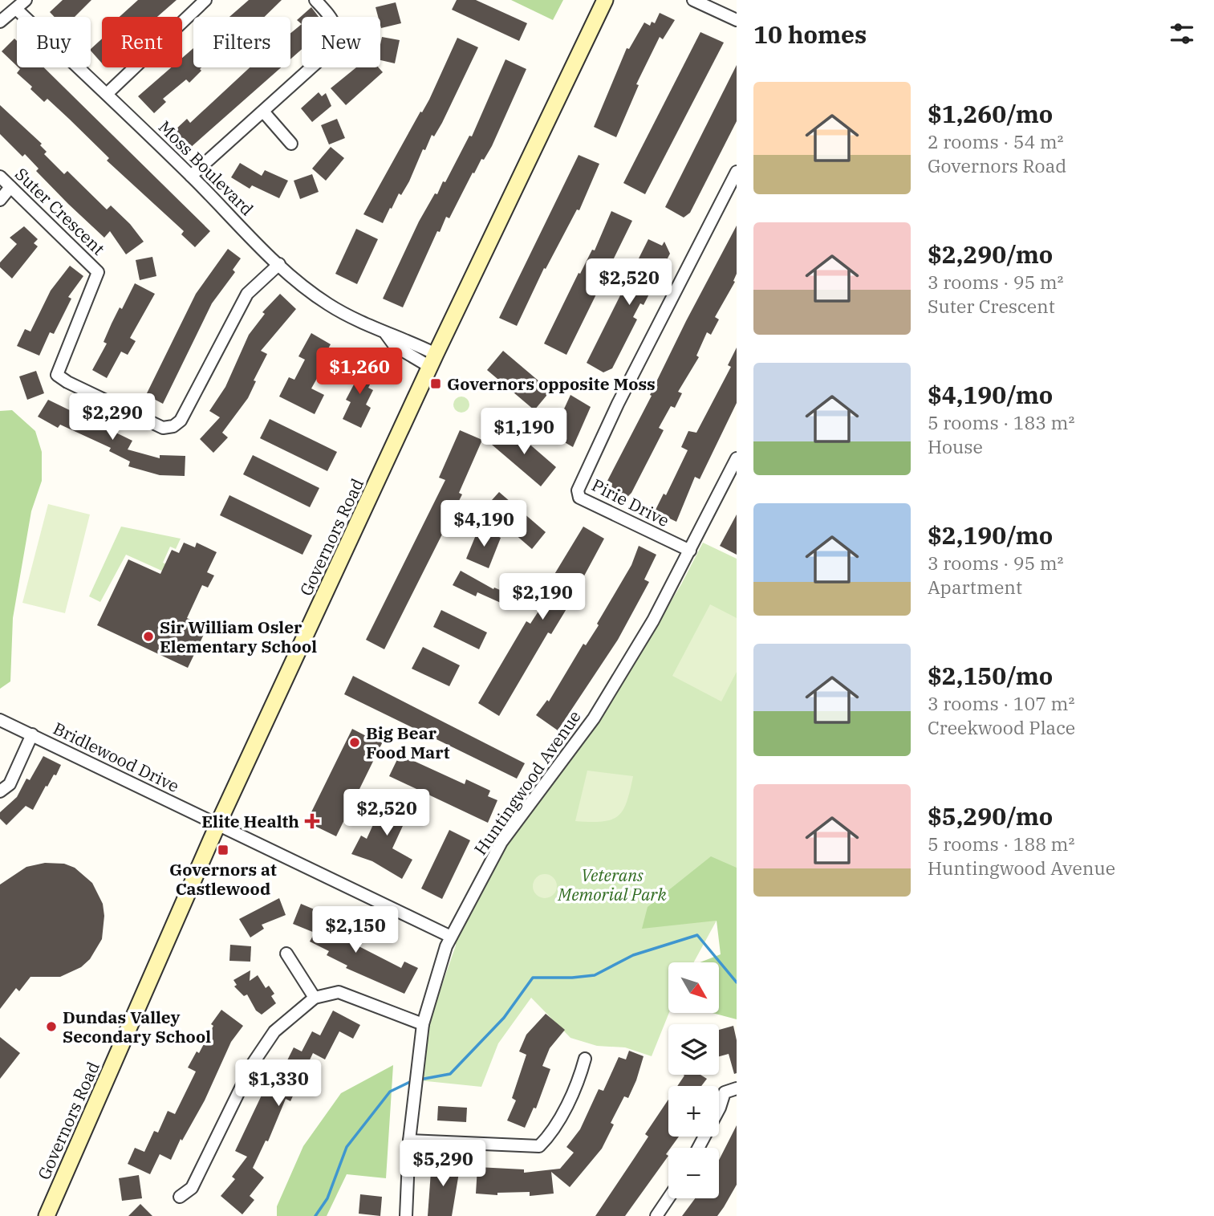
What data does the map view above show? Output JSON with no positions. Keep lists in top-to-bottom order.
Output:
{
  "streets": {
    "main road": ["Governors Road"],
    "street": [
      "Moss Boulevard",
      "Suter Crescent",
      "Pirie Drive",
      "Bridlewood Drive",
      "Huntingwood Avenue"
    ]
  },
  "crossings": [
    ["Moss Boulevard", "Suter Crescent"],
    ["Moss Boulevard", "Governors Road"],
    ["Pirie Drive", "Huntingwood Avenue"],
    ["Governors Road", "Bridlewood Drive"],
    ["Bridlewood Drive", "Huntingwood Avenue"]
  ],
  "parks": ["Veterans Memorial Park"],
  "places": {
    "transit": ["Governors opposite Moss", "Governors at Castlewood"],
    "other": ["Sir William Osler Elementary School", "Big Bear Food Mart", "Dundas Valley Secondary School"],
    "health": ["Elite Health"]
  },
  "north": "bottom right",
  "page": {
    "heading": "10 homes",
    "chip": [
      "Buy",
      "Rent",
      "Filters",
      "New"
    ],
    "list": [
      {
        "name": "$1,260/mo",
        "note": "2 rooms · 54 m² · Governors Road"
      },
      {
        "name": "$2,290/mo",
        "note": "3 rooms · 95 m² · Suter Crescent"
      },
      {
        "name": "$4,190/mo",
        "note": "5 rooms · 183 m² · House"
      },
      {
        "name": "$2,190/mo",
        "note": "3 rooms · 95 m² · Apartment"
      },
      {
        "name": "$2,150/mo",
        "note": "3 rooms · 107 m² · Creekwood Place"
      },
      {
        "name": "$5,290/mo",
        "note": "5 rooms · 188 m² · Huntingwood Avenue"
      }
    ],
    "price": [
      "$2,520",
      "$1,260",
      "$2,290",
      "$1,190",
      "$4,190",
      "$2,190",
      "$2,520",
      "$2,150",
      "$1,330",
      "$5,290"
    ],
    "map_buttons": ["+", "−"]
  }
}
